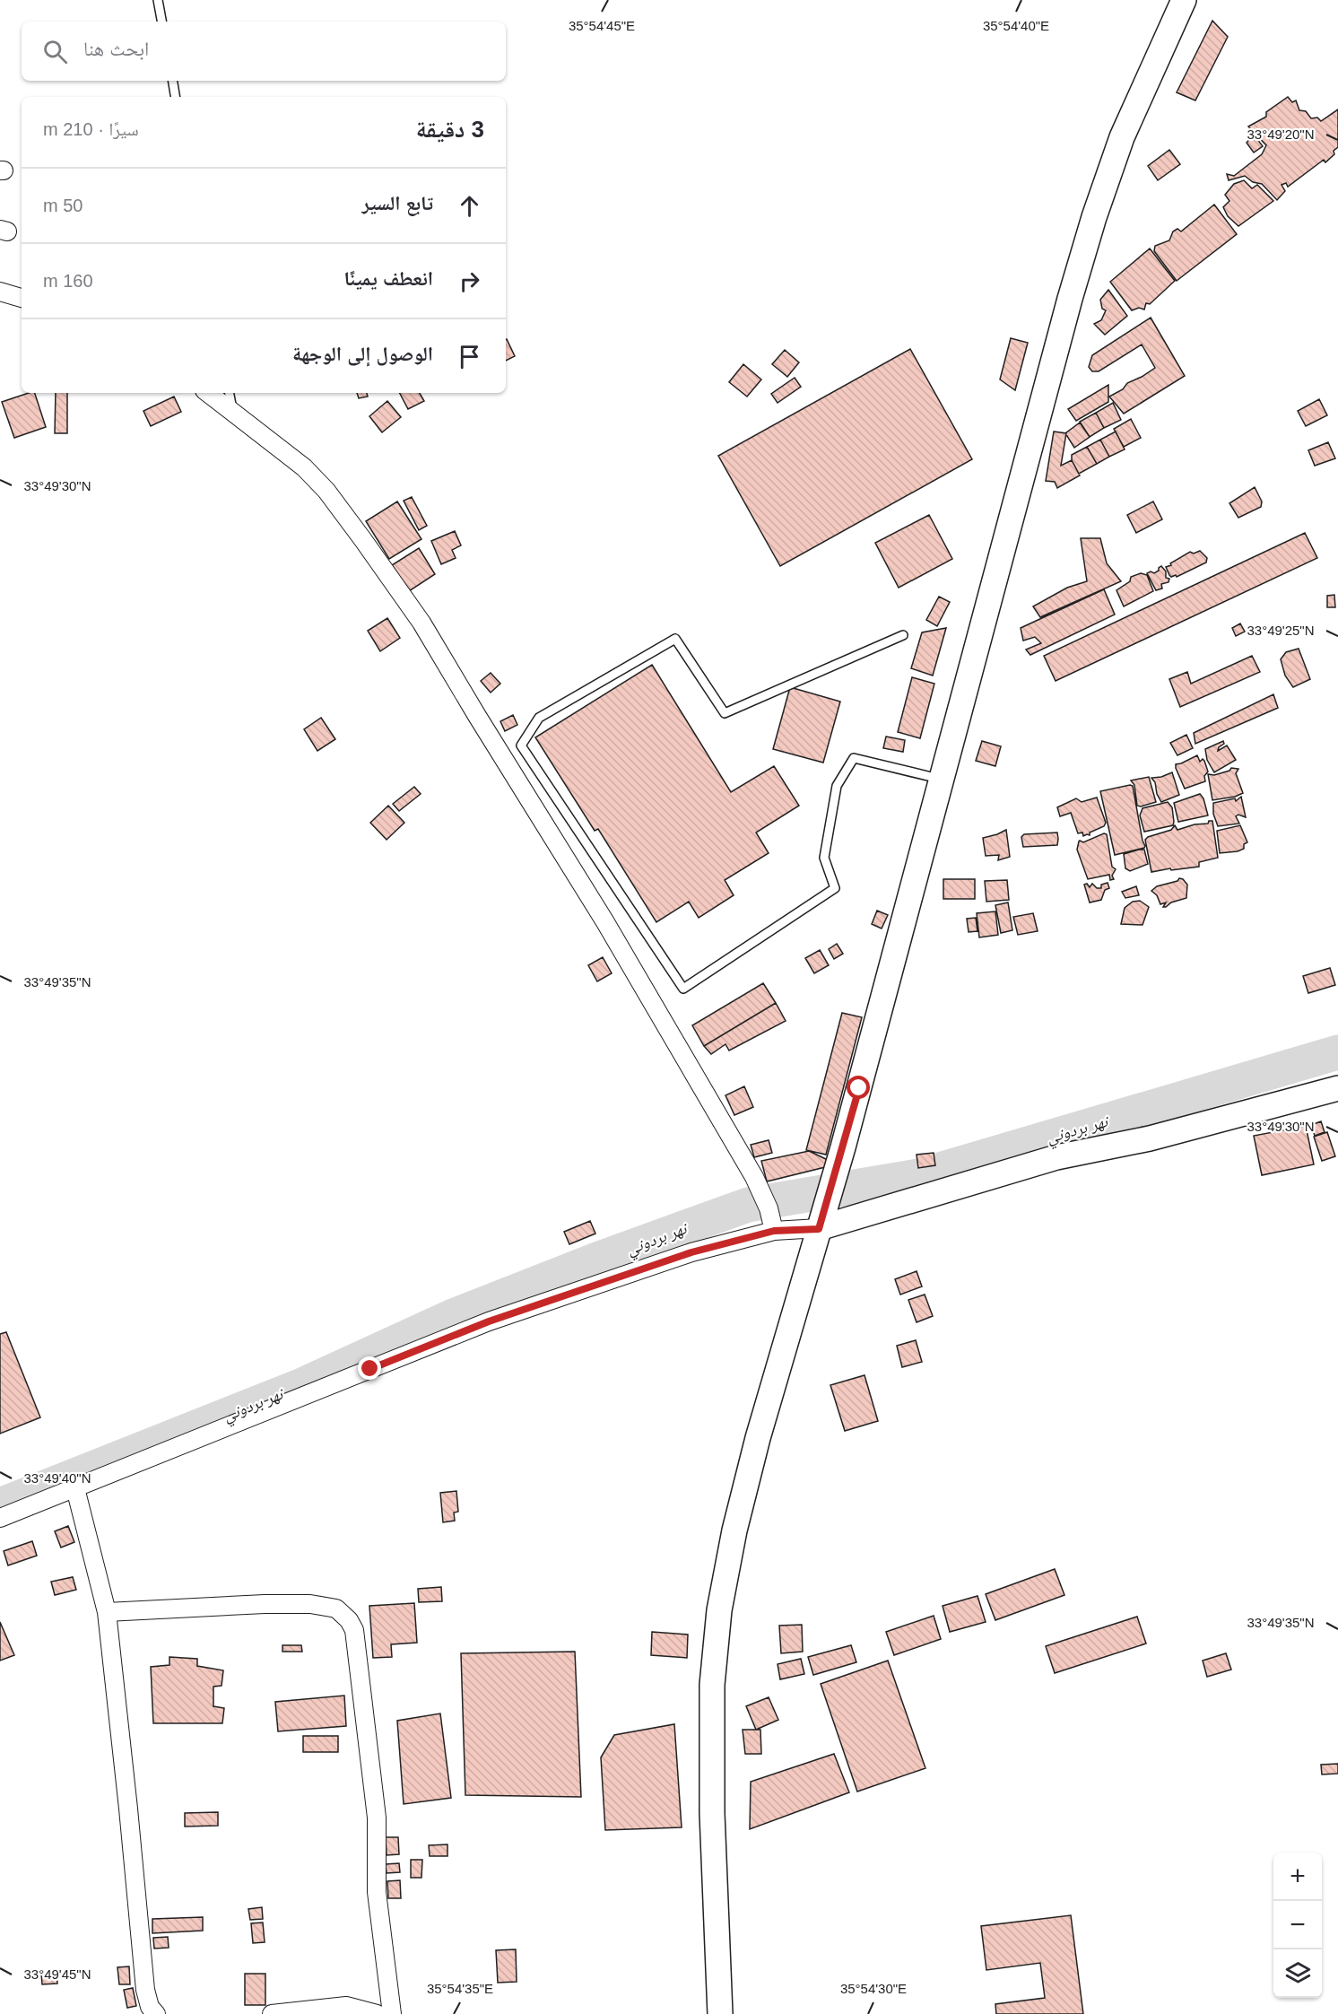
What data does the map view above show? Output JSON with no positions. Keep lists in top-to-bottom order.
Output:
{
  "water": ["نهر بردوني"],
  "page": {
    "search": "ابحث هنا",
    "heading": ["3 دقيقة", "سيرًا · 210 m"],
    "list": [
      ["تابع السير", "50 m"],
      ["انعطف يمينًا", "160 m"],
      "الوصول إلى الوجهة"
    ],
    "map_buttons": ["+", "−"]
  },
  "coordinates": [
    "35°54'45\"E",
    "35°54'40\"E",
    "33°49'20\"N",
    "33°49'30\"N",
    "33°49'25\"N",
    "33°49'35\"N",
    "33°49'40\"N",
    "33°49'45\"N",
    "35°54'35\"E",
    "35°54'30\"E"
  ]
}
